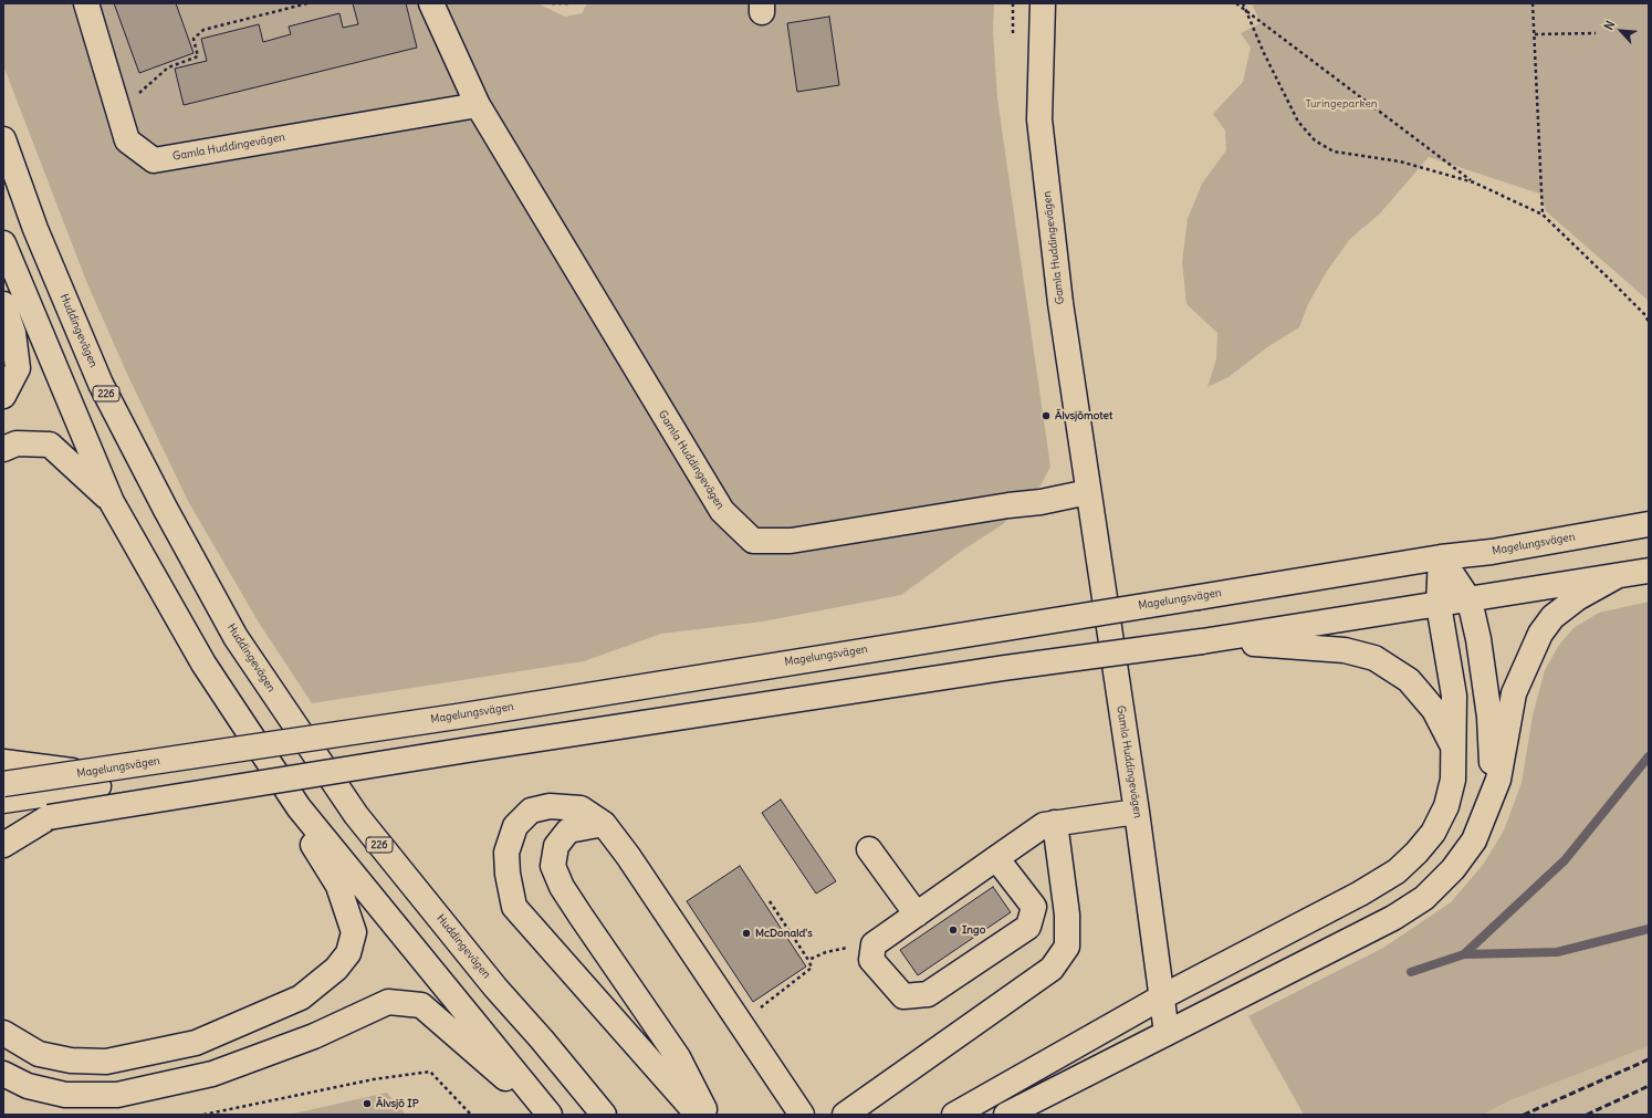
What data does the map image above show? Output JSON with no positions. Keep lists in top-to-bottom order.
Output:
{
  "streets": {
    "main road": [
      "Gamla Huddingevägen",
      "Huddingevägen",
      "226",
      "Magelungsvägen"
    ]
  },
  "parks": ["Turingeparken"],
  "places": [
    "Älvsjömotet",
    "Ingo",
    "McDonald's",
    "Älvsjö IP"
  ],
  "north": "top left"
}
